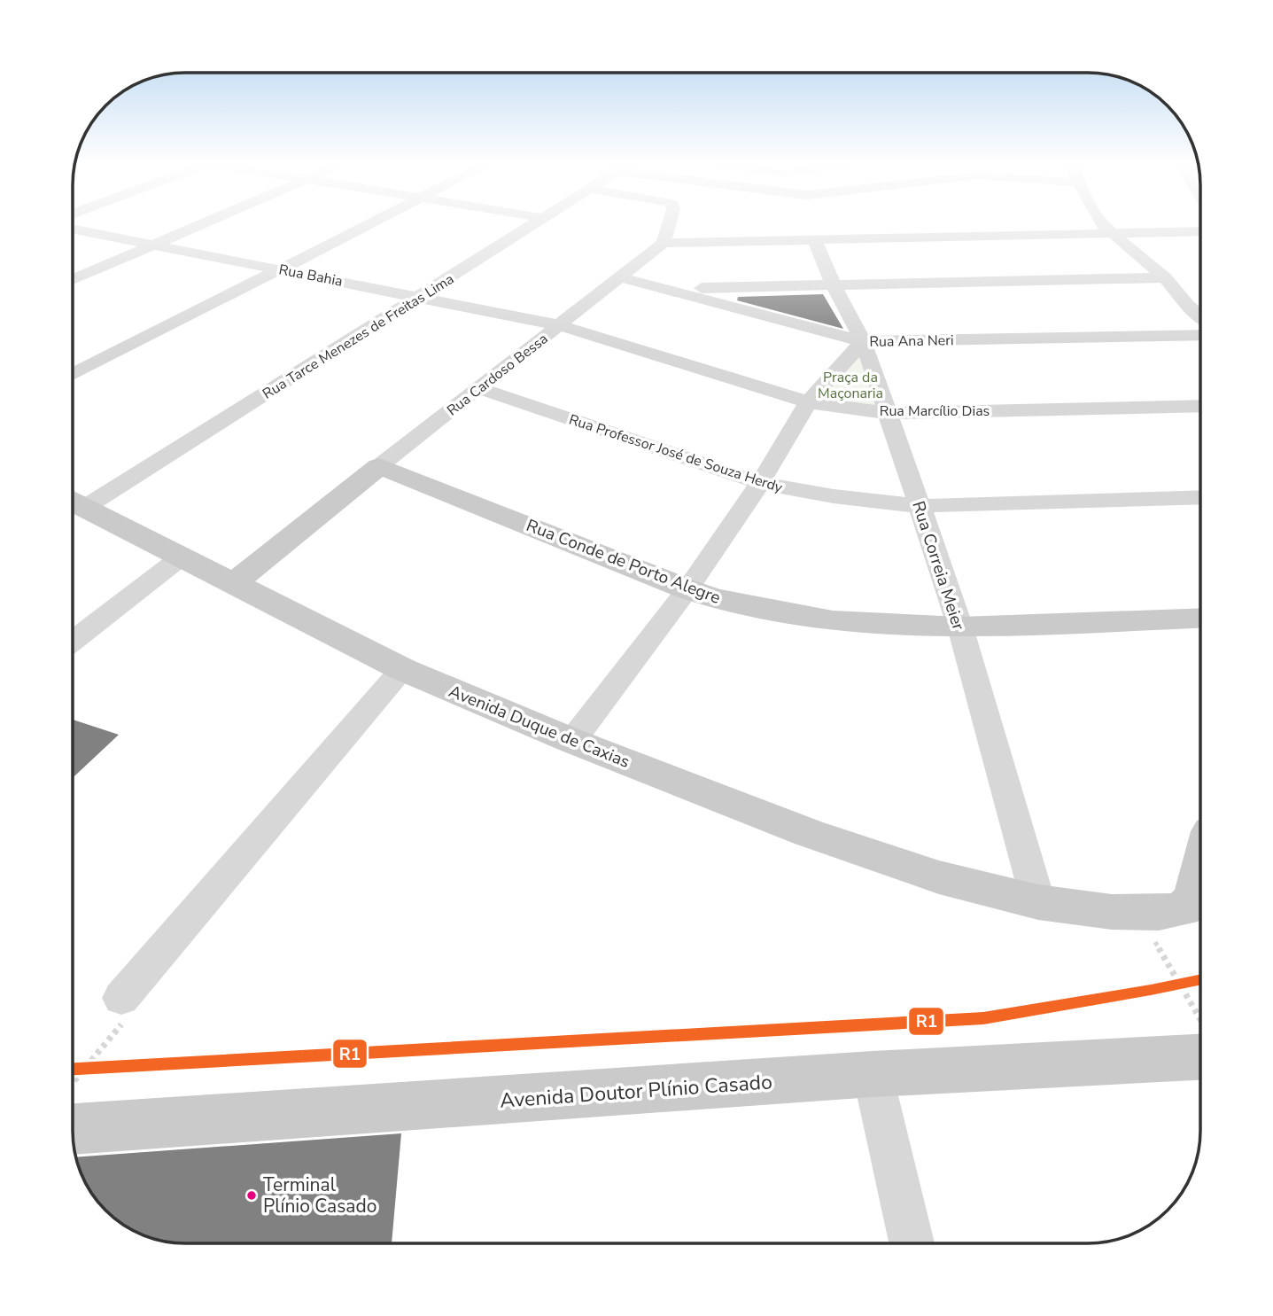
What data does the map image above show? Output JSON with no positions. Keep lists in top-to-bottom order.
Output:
{
  "streets": {
    "main road": [
      "Rua Cardoso Bessa",
      "Rua Conde de Porto Alegre",
      "Avenida Duque de Caxias",
      "Avenida Doutor Plínio Casado"
    ],
    "street": [
      "Rua Bahia",
      "Rua Tarce Menezes de Freitas Lima",
      "Rua Ana Neri",
      "Rua Marcílio Dias",
      "Rua Professor José de Souza Herdy",
      "Rua Correia Meier"
    ]
  },
  "crossings": [
    ["Rua Bahia", "Rua Tarce Menezes de Freitas Lima"],
    ["Rua Bahia", "Rua Cardoso Bessa"],
    ["Rua Bahia", "Rua Marcílio Dias"],
    ["Rua Tarce Menezes de Freitas Lima", "Avenida Duque de Caxias"],
    ["Rua Ana Neri", "Rua Cardoso Bessa"],
    ["Rua Ana Neri", "Rua Correia Meier"],
    ["Rua Cardoso Bessa", "Rua Marcílio Dias"],
    ["Rua Cardoso Bessa", "Rua Professor José de Souza Herdy"],
    ["Rua Cardoso Bessa", "Rua Conde de Porto Alegre"],
    ["Rua Cardoso Bessa", "Avenida Duque de Caxias"],
    ["Rua Marcílio Dias", "Rua Correia Meier"],
    ["Rua Professor José de Souza Herdy", "Rua Correia Meier"],
    ["Rua Conde de Porto Alegre", "Rua Correia Meier"],
    ["Rua Correia Meier", "Avenida Duque de Caxias"]
  ],
  "parks": ["Praça da Maçonaria"],
  "places": ["Terminal Plínio Casado"],
  "lines": ["transit line R1"]
}
